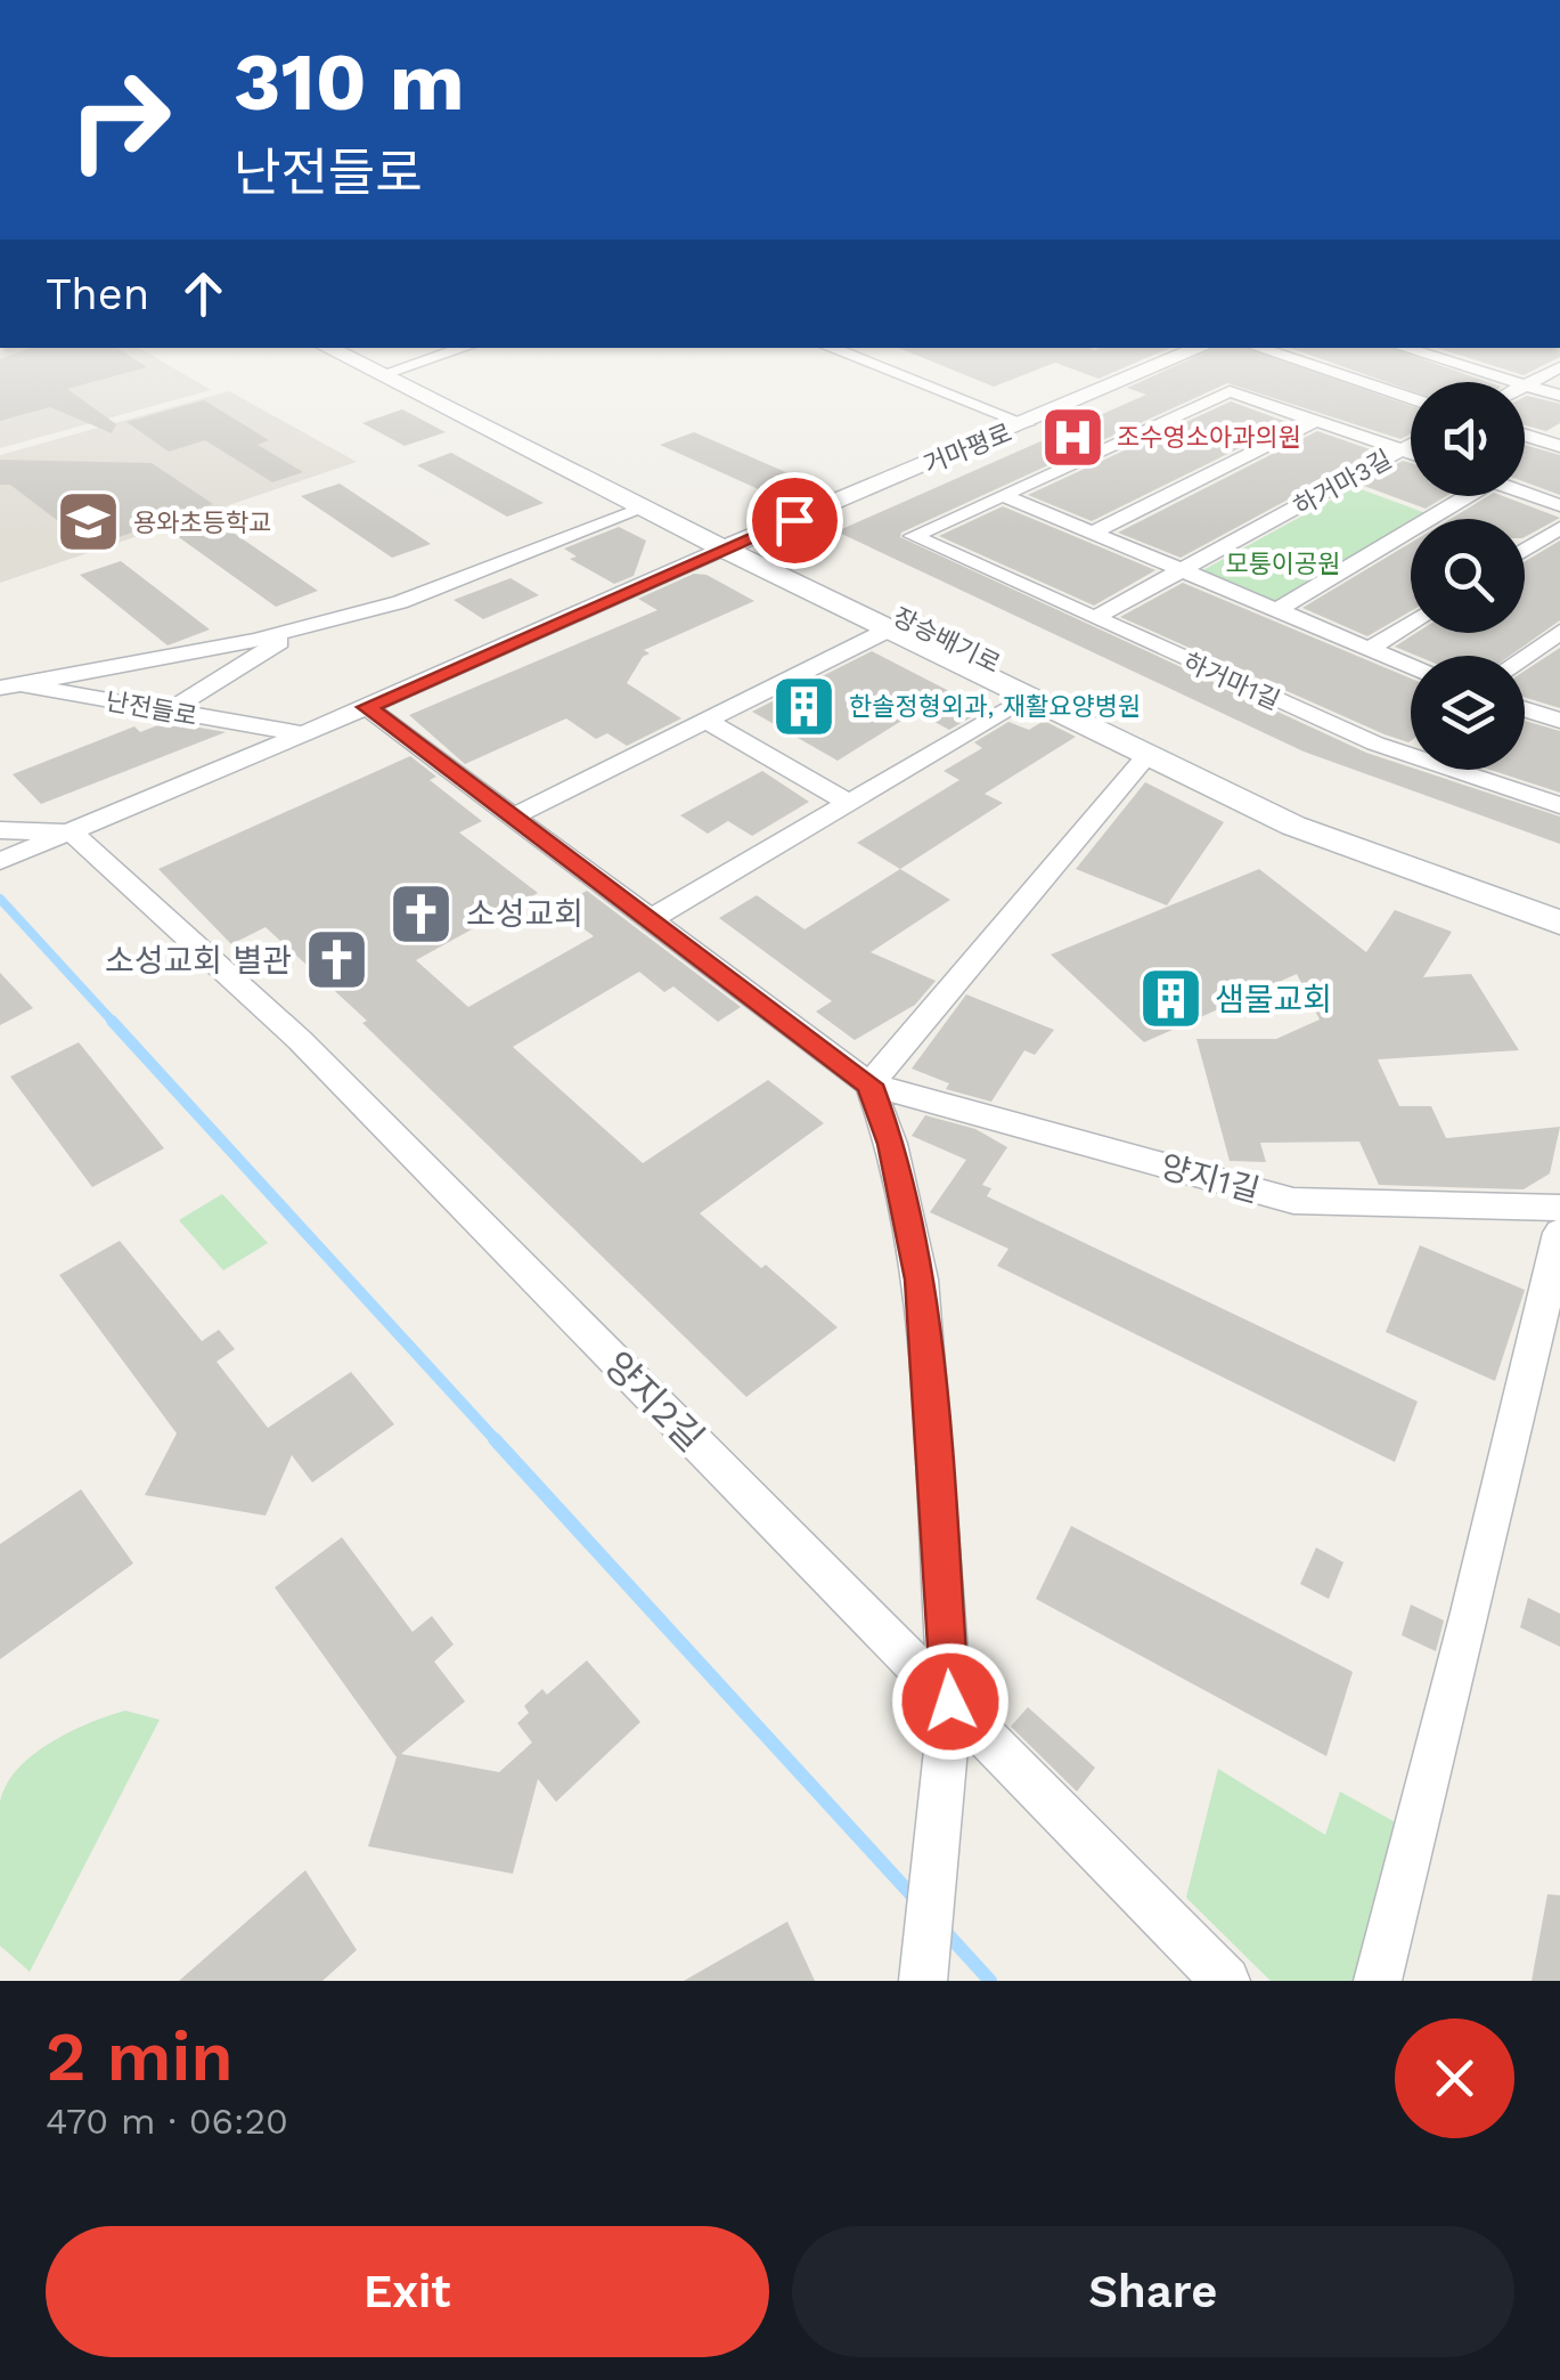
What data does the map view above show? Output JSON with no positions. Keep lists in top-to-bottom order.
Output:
{
  "streets": {
    "street": [
      "거마평로",
      "하거마3길",
      "장승배기로",
      "하거마1길",
      "난전들로",
      "양지1길",
      "양지2길"
    ]
  },
  "crossings": [
    ["거마평로", "장승배기로"],
    ["거마평로", "난전들로"],
    ["하거마3길", "하거마1길"],
    ["장승배기로", "난전들로"],
    ["장승배기로", "양지1길"],
    ["난전들로", "양지1길"],
    ["난전들로", "양지2길"]
  ],
  "parks": ["모퉁이공원"],
  "places": {
    "hospital": ["조수영소아과의원"],
    "school or university": ["용와초등학교"],
    "building": ["한솔정형외과, 재활요양병원", "샘물교회"],
    "church": ["소성교회", "소성교회 별관"]
  },
  "page": {
    "turn": ["310 m", "난전들로"],
    "then": "Then",
    "heading": ["2 min", "470 m · 06:20"],
    "buttons": ["Exit", "Share"]
  }
}
